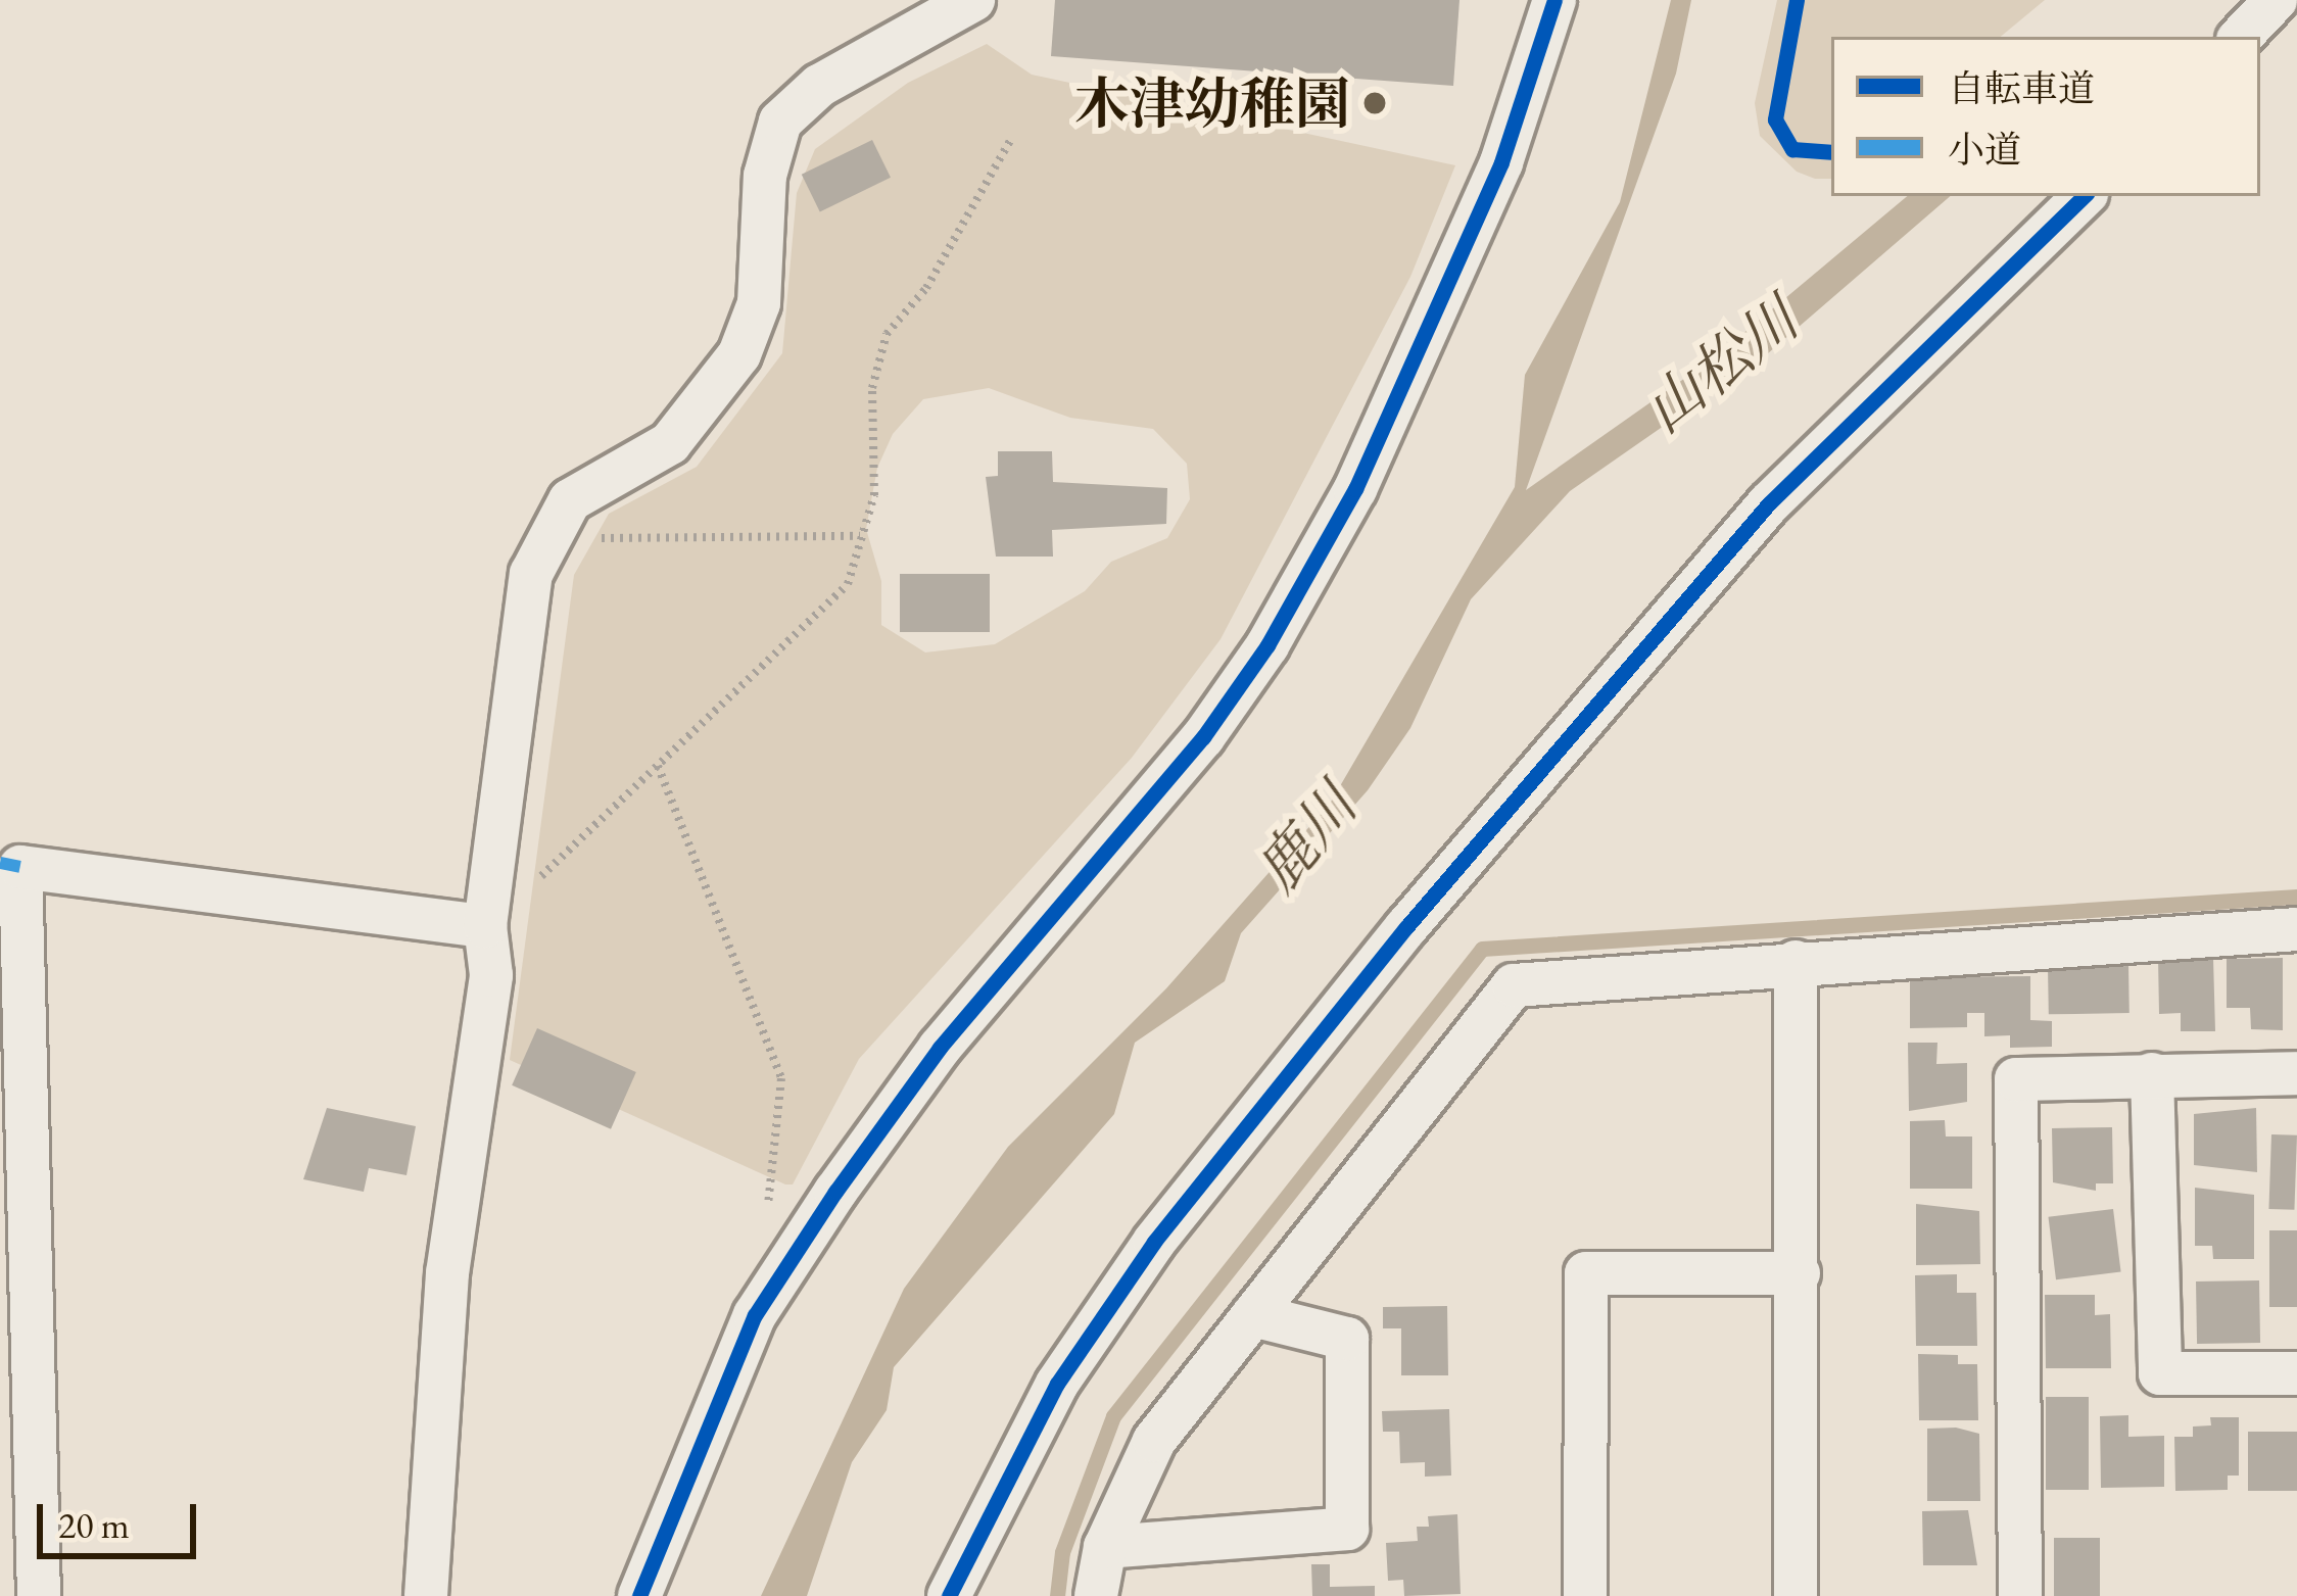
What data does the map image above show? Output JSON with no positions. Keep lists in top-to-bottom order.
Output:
{
  "water": ["山松川", "鹿川"],
  "places": ["木津幼稚園"],
  "legend": ["自転車道", "小道"],
  "scale_bar": "20 m"
}
